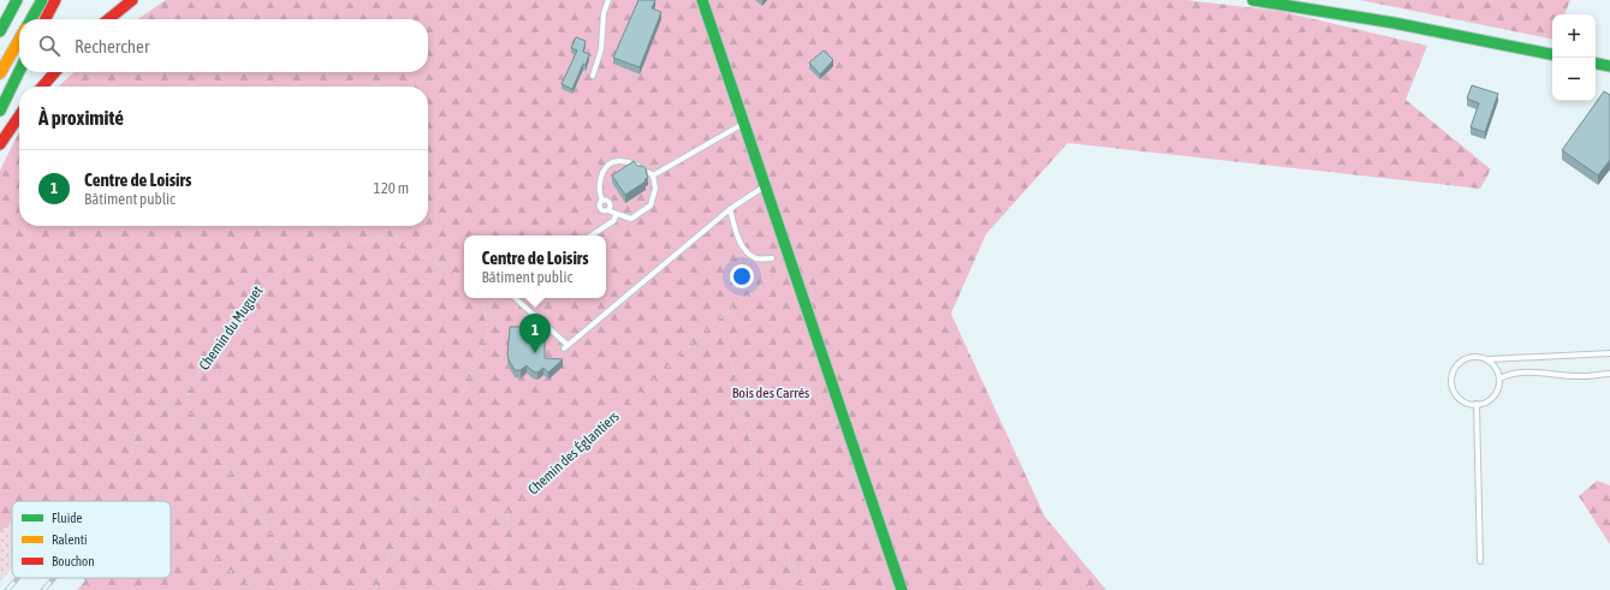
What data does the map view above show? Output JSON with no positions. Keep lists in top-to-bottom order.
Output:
{
  "streets": {
    "path": ["Chemin du Muguet", "Chemin des Églantiers"]
  },
  "parks": ["Bois des Carrés"],
  "legend": ["Fluide", "Ralenti", "Bouchon"],
  "page": {
    "map_buttons": ["+", "−"],
    "search": "Rechercher",
    "heading": "À proximité",
    "list": [
      {
        "mark": "1",
        "name": "Centre de Loisirs",
        "note": "Bâtiment public",
        "value": "120 m"
      }
    ],
    "popup": ["Centre de Loisirs", "Bâtiment public"],
    "pins": "1"
  }
}
